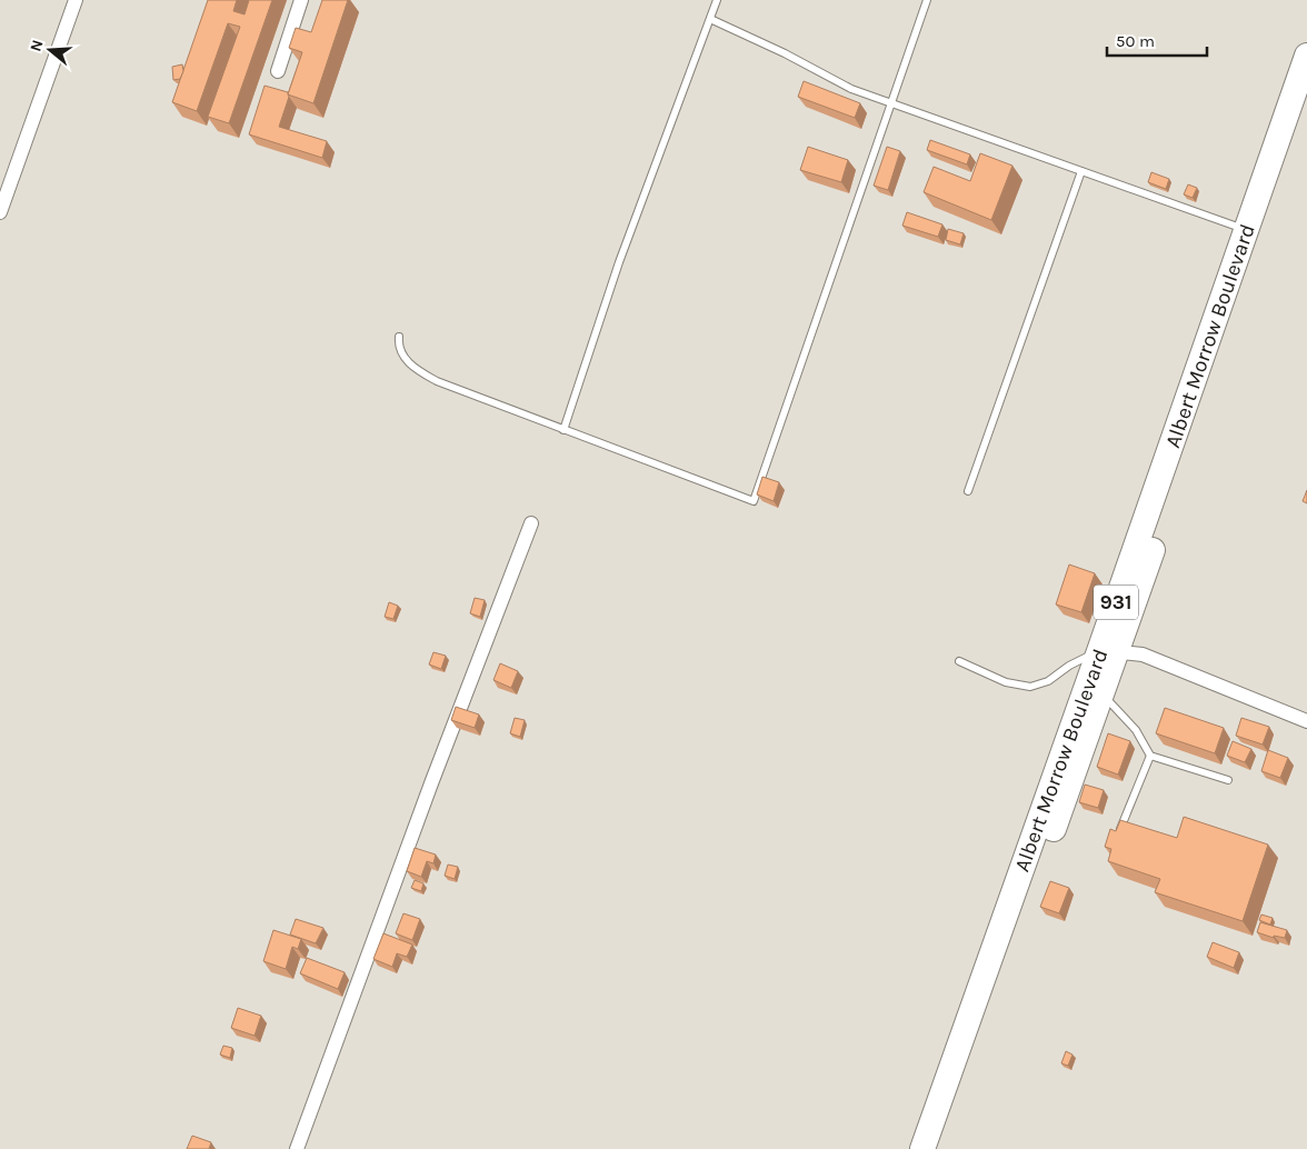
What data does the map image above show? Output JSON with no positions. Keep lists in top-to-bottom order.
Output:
{
  "streets": {
    "highway": ["Albert Morrow Boulevard", "931"]
  },
  "scale_bar": "50 m",
  "north": "left"
}
